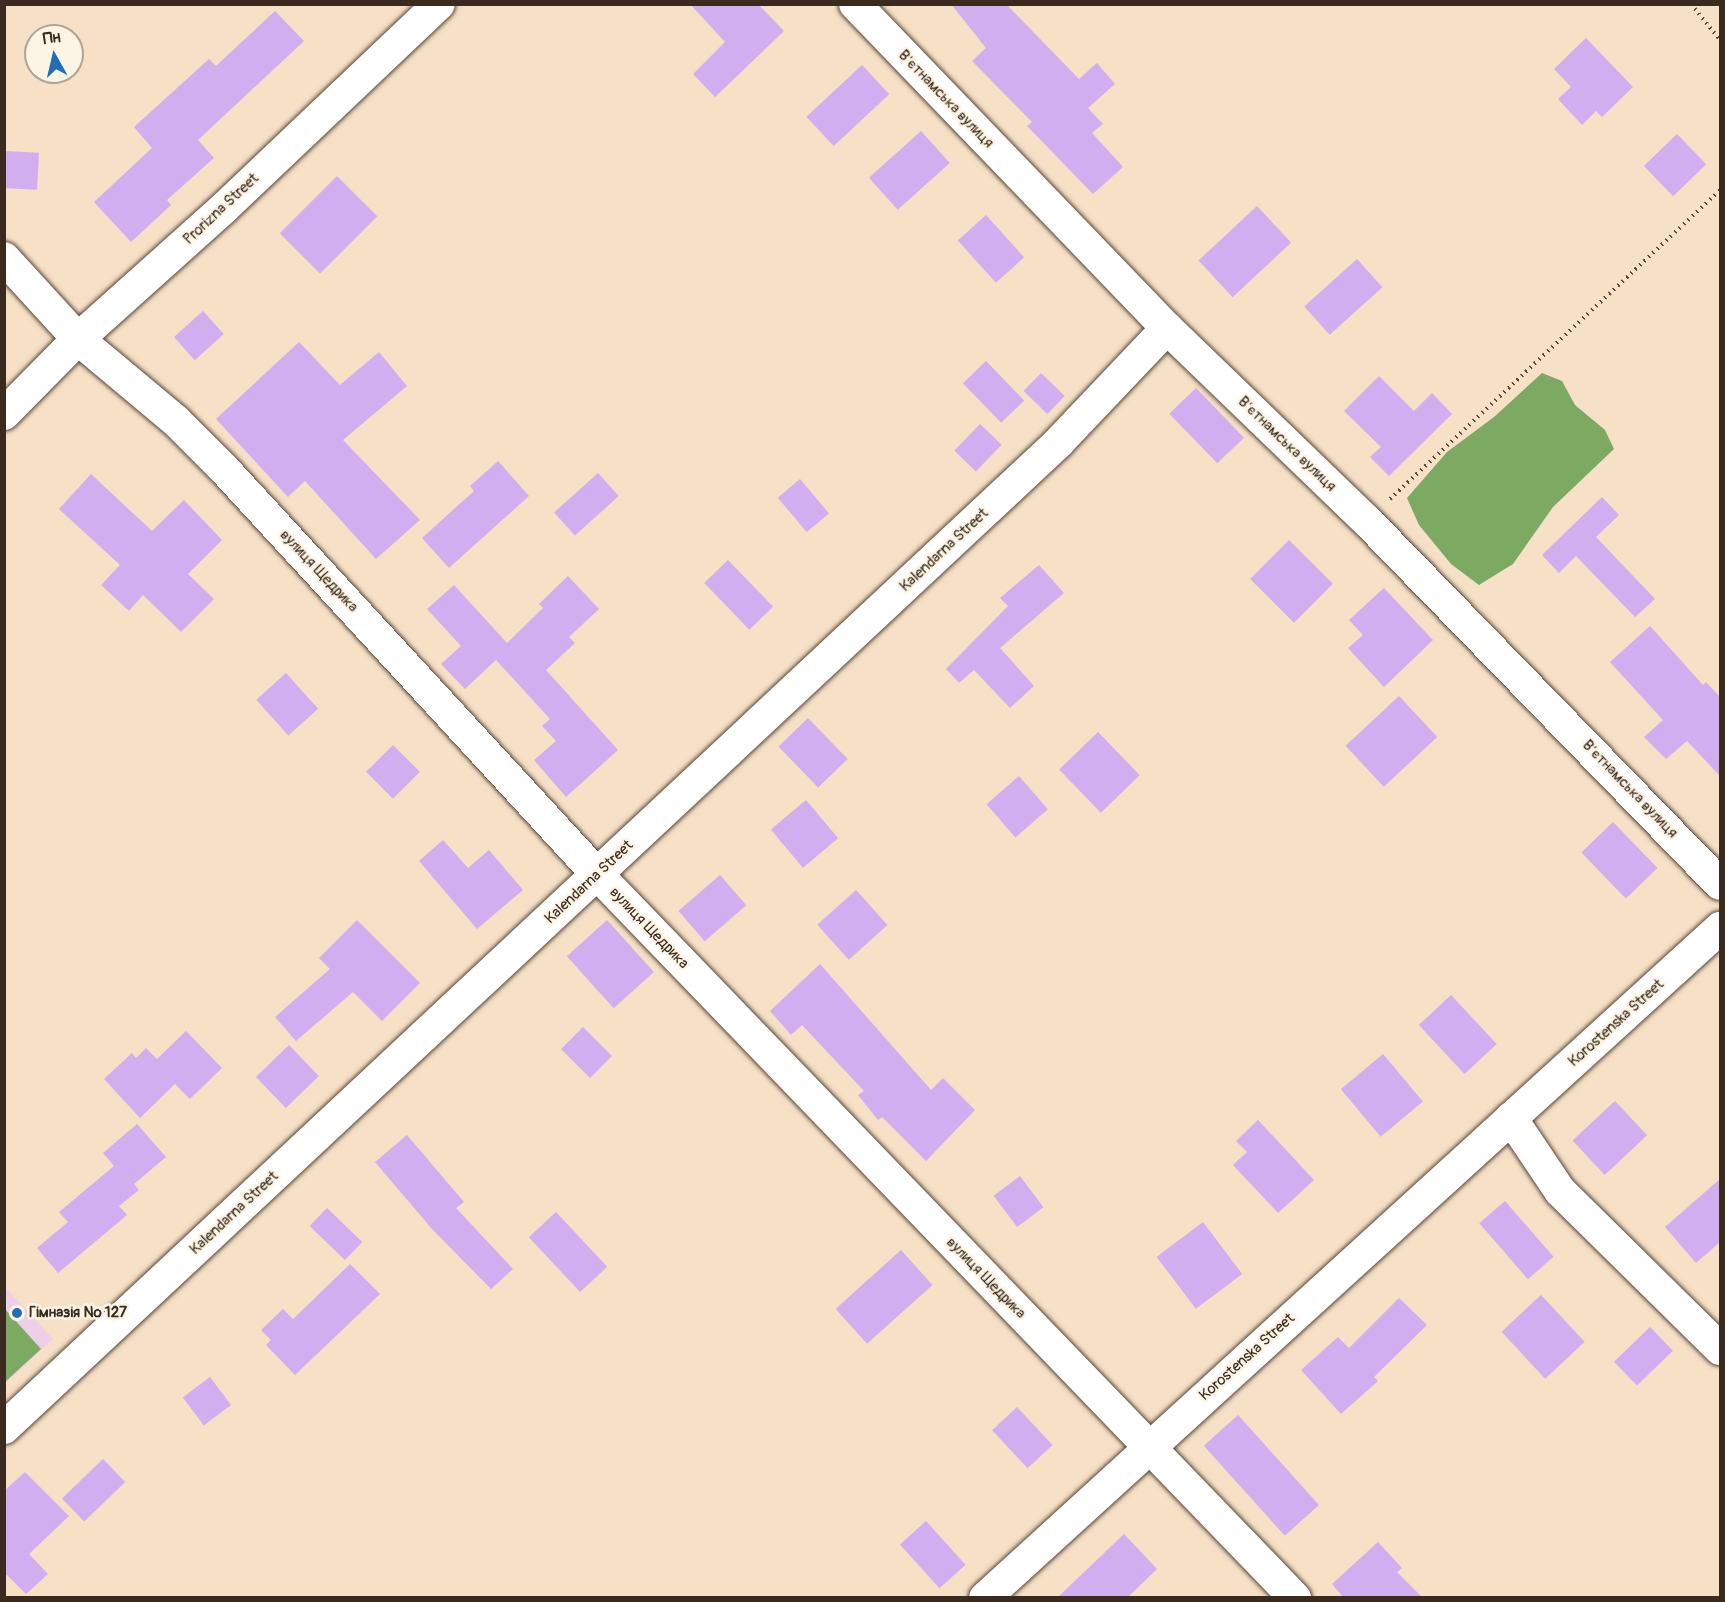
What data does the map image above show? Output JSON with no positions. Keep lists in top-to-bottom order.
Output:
{
  "streets": {
    "street": [
      "Вʼєтнамська вулиця",
      "Prorizna Street",
      "Kalendarna Street",
      "вулиця Щедрика",
      "Korostenska Street"
    ]
  },
  "crossings": [
    ["Вʼєтнамська вулиця", "Kalendarna Street"],
    ["Prorizna Street", "вулиця Щедрика"],
    ["Kalendarna Street", "вулиця Щедрика"],
    ["вулиця Щедрика", "Korostenska Street"]
  ],
  "places": ["Гімназія № 127"],
  "north": "top"
}
